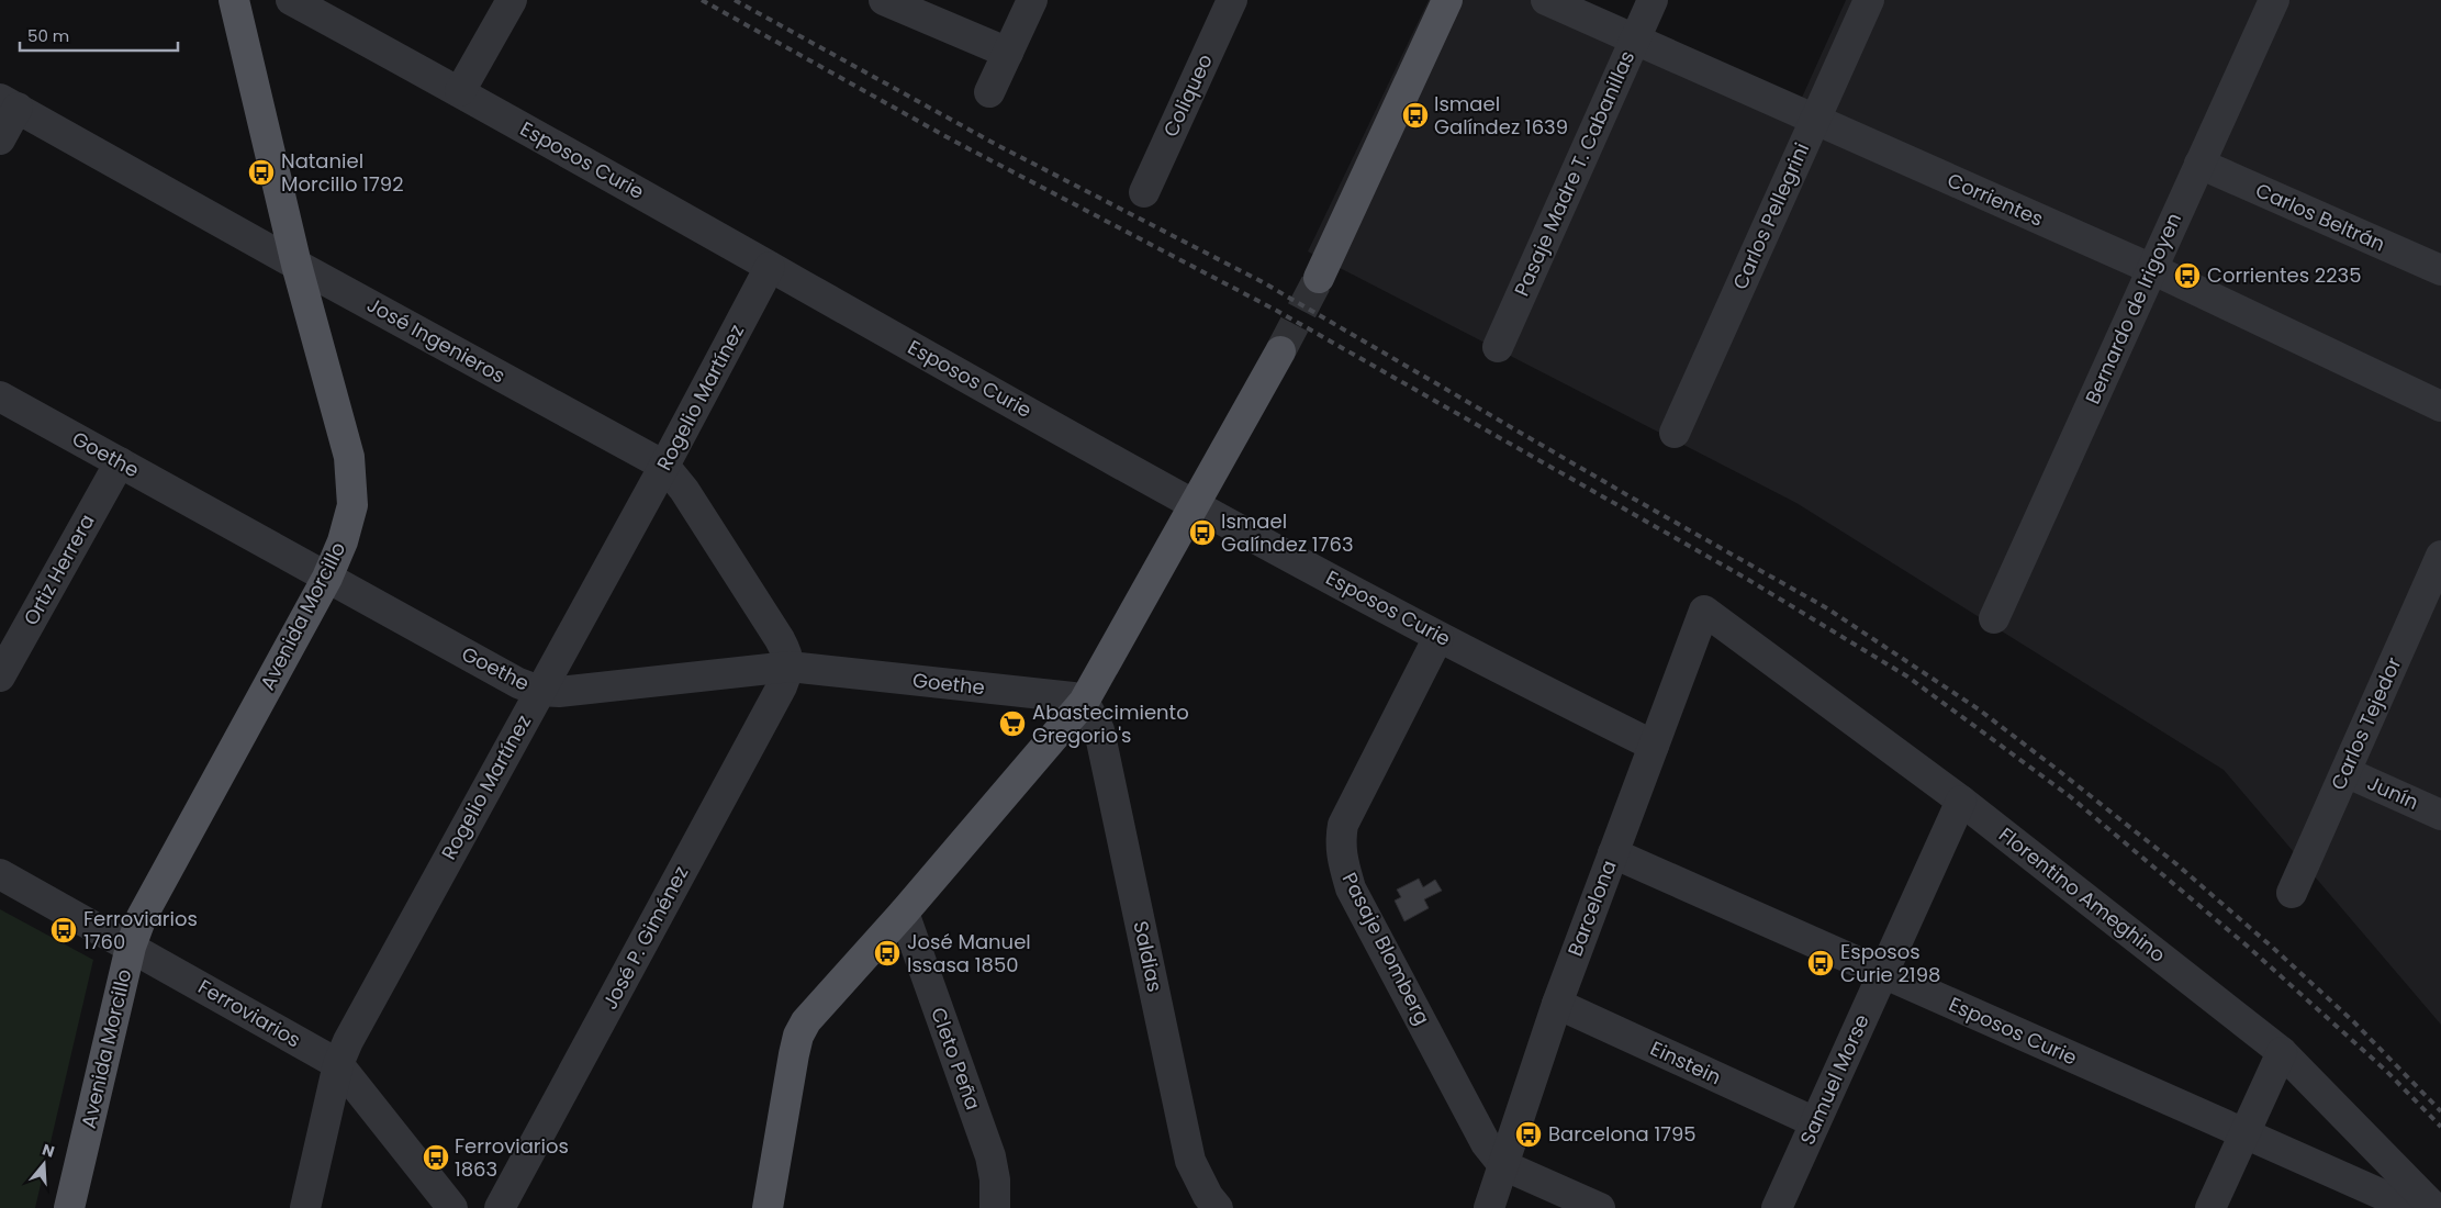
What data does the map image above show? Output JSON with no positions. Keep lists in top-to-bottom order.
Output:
{
  "streets": {
    "main road": ["Avenida Morcillo"],
    "street": [
      "Coliqueo",
      "Esposos Curie",
      "Pasaje Madre T. Cabanillas",
      "Corrientes",
      "Carlos Pellegrini",
      "Carlos Beltrán",
      "Bernardo de Irigoyen",
      "José Ingenieros",
      "Rogelio Martínez",
      "Goethe",
      "Ortiz Herrera",
      "Carlos Tejedor",
      "Junín",
      "Florentino Ameghino",
      "Barcelona",
      "José P. Giménez",
      "Pasaje Blomberg",
      "Saldias",
      "Ferroviarios",
      "Cleto Peña",
      "Einstein",
      "Samuel Morse"
    ]
  },
  "crossings": [
    ["Esposos Curie", "Rogelio Martínez"],
    ["Esposos Curie", "Barcelona"],
    ["Esposos Curie", "Pasaje Blomberg"],
    ["Esposos Curie", "Samuel Morse"],
    ["Pasaje Madre T. Cabanillas", "Corrientes"],
    ["Corrientes", "Carlos Pellegrini"],
    ["Corrientes", "Bernardo de Irigoyen"],
    ["Carlos Beltrán", "Bernardo de Irigoyen"],
    ["José Ingenieros", "Rogelio Martínez"],
    ["José Ingenieros", "Goethe"],
    ["José Ingenieros", "Avenida Morcillo"],
    ["José Ingenieros", "José P. Giménez"],
    ["Rogelio Martínez", "Goethe"],
    ["Rogelio Martínez", "Ferroviarios"],
    ["Goethe", "Ortiz Herrera"],
    ["Goethe", "Avenida Morcillo"],
    ["Goethe", "José P. Giménez"],
    ["Goethe", "Saldias"],
    ["Avenida Morcillo", "Ferroviarios"],
    ["Carlos Tejedor", "Junín"],
    ["Florentino Ameghino", "Barcelona"],
    ["Florentino Ameghino", "Samuel Morse"],
    ["Barcelona", "Pasaje Blomberg"],
    ["Barcelona", "Einstein"],
    ["Einstein", "Samuel Morse"]
  ],
  "places": {
    "bus stop": [
      "Ismael Galíndez 1639",
      "Nataniel Morcillo 1792",
      "Corrientes 2235",
      "Ismael Galíndez 1763",
      "Ferroviarios 1760",
      "José Manuel Issasa 1850",
      "Esposos Curie 2198",
      "Barcelona 1795",
      "Ferroviarios 1863"
    ],
    "supermarket": ["Abastecimiento Gregorio's"]
  },
  "scale_bar": "50 m",
  "north": "top"
}
